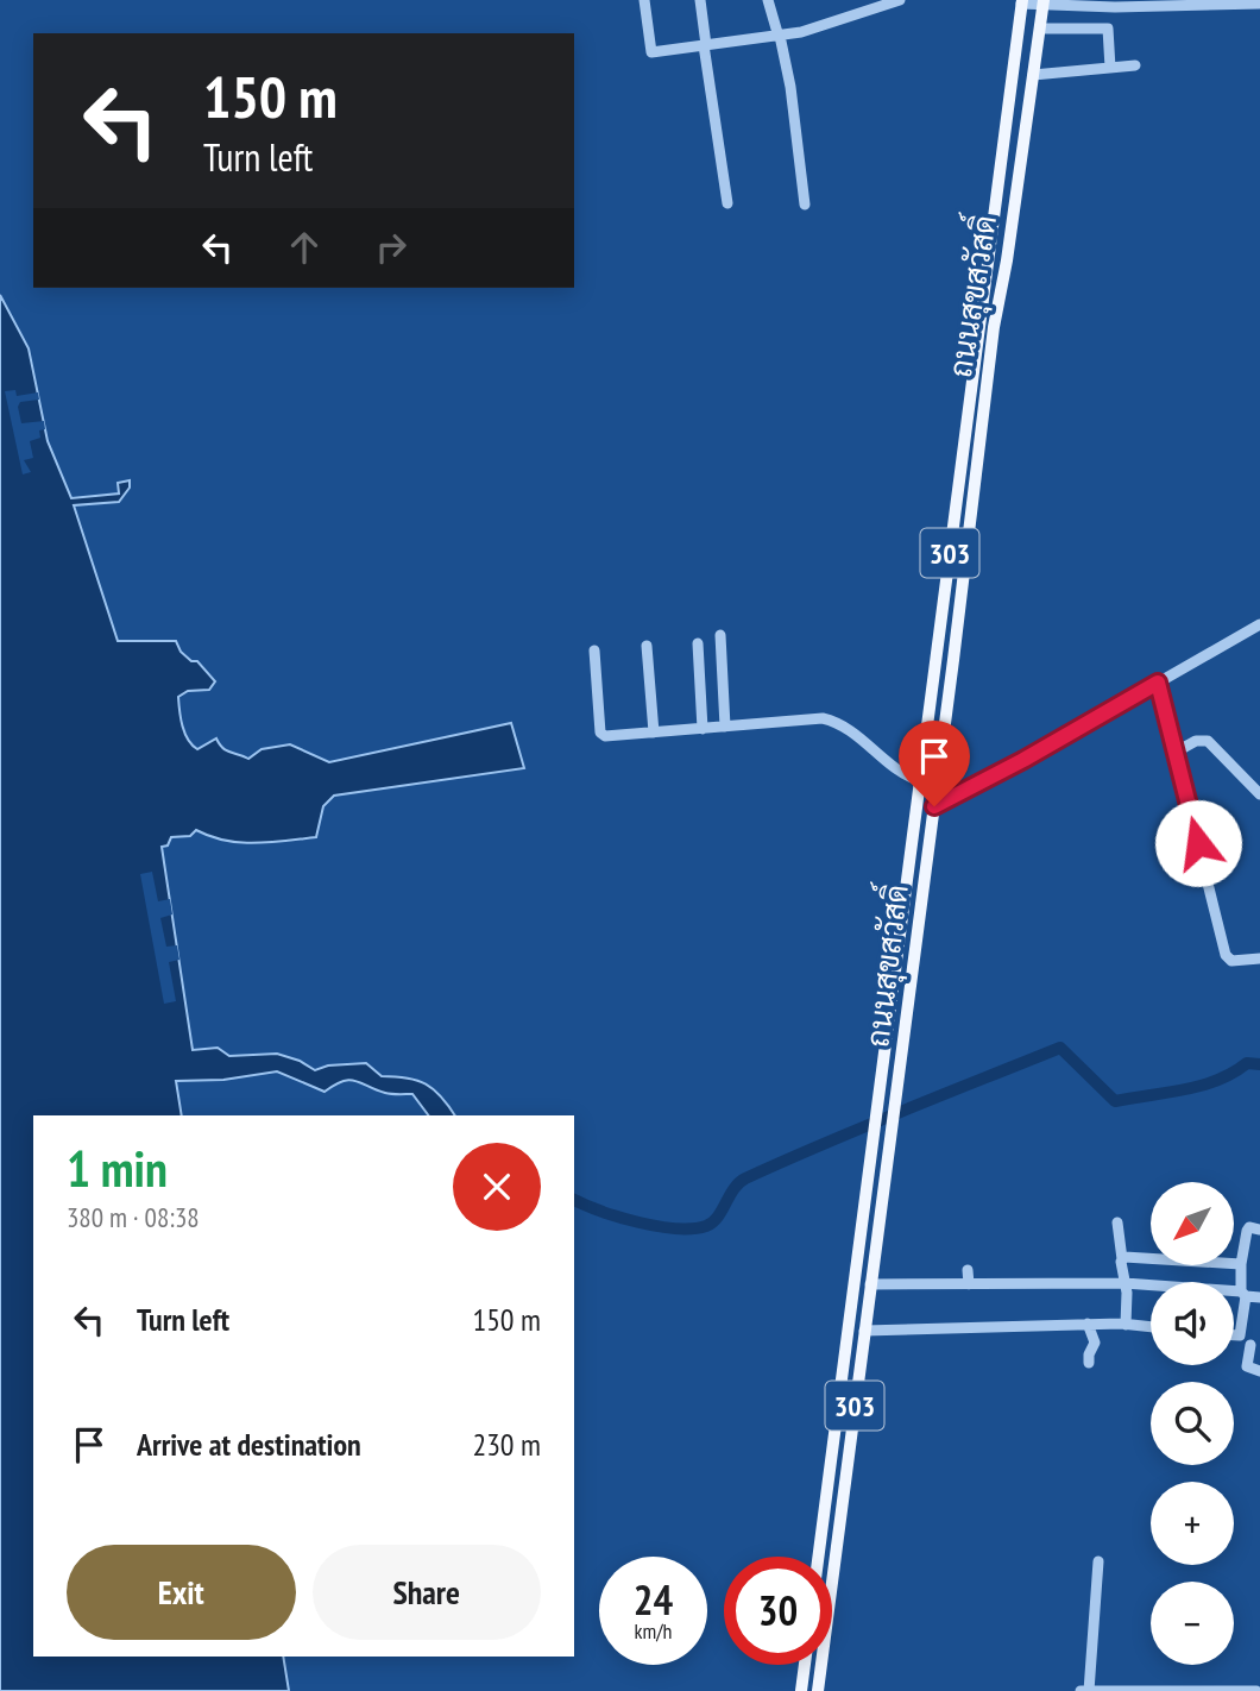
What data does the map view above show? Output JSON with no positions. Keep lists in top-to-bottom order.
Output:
{
  "streets": {
    "main road": ["ถนนสุขสวัสดิ์", "303"]
  },
  "north": "bottom left",
  "page": {
    "turn": ["150 m", "Turn left"],
    "heading": ["1 min", "380 m · 08:38"],
    "map_buttons": ["+", "−"],
    "list": [
      {
        "name": "Turn left",
        "value": "150 m"
      },
      {
        "name": "Arrive at destination",
        "value": "230 m"
      }
    ],
    "buttons": ["Exit", "Share"],
    "speed": "24 km/h",
    "limit": "30"
  }
}
